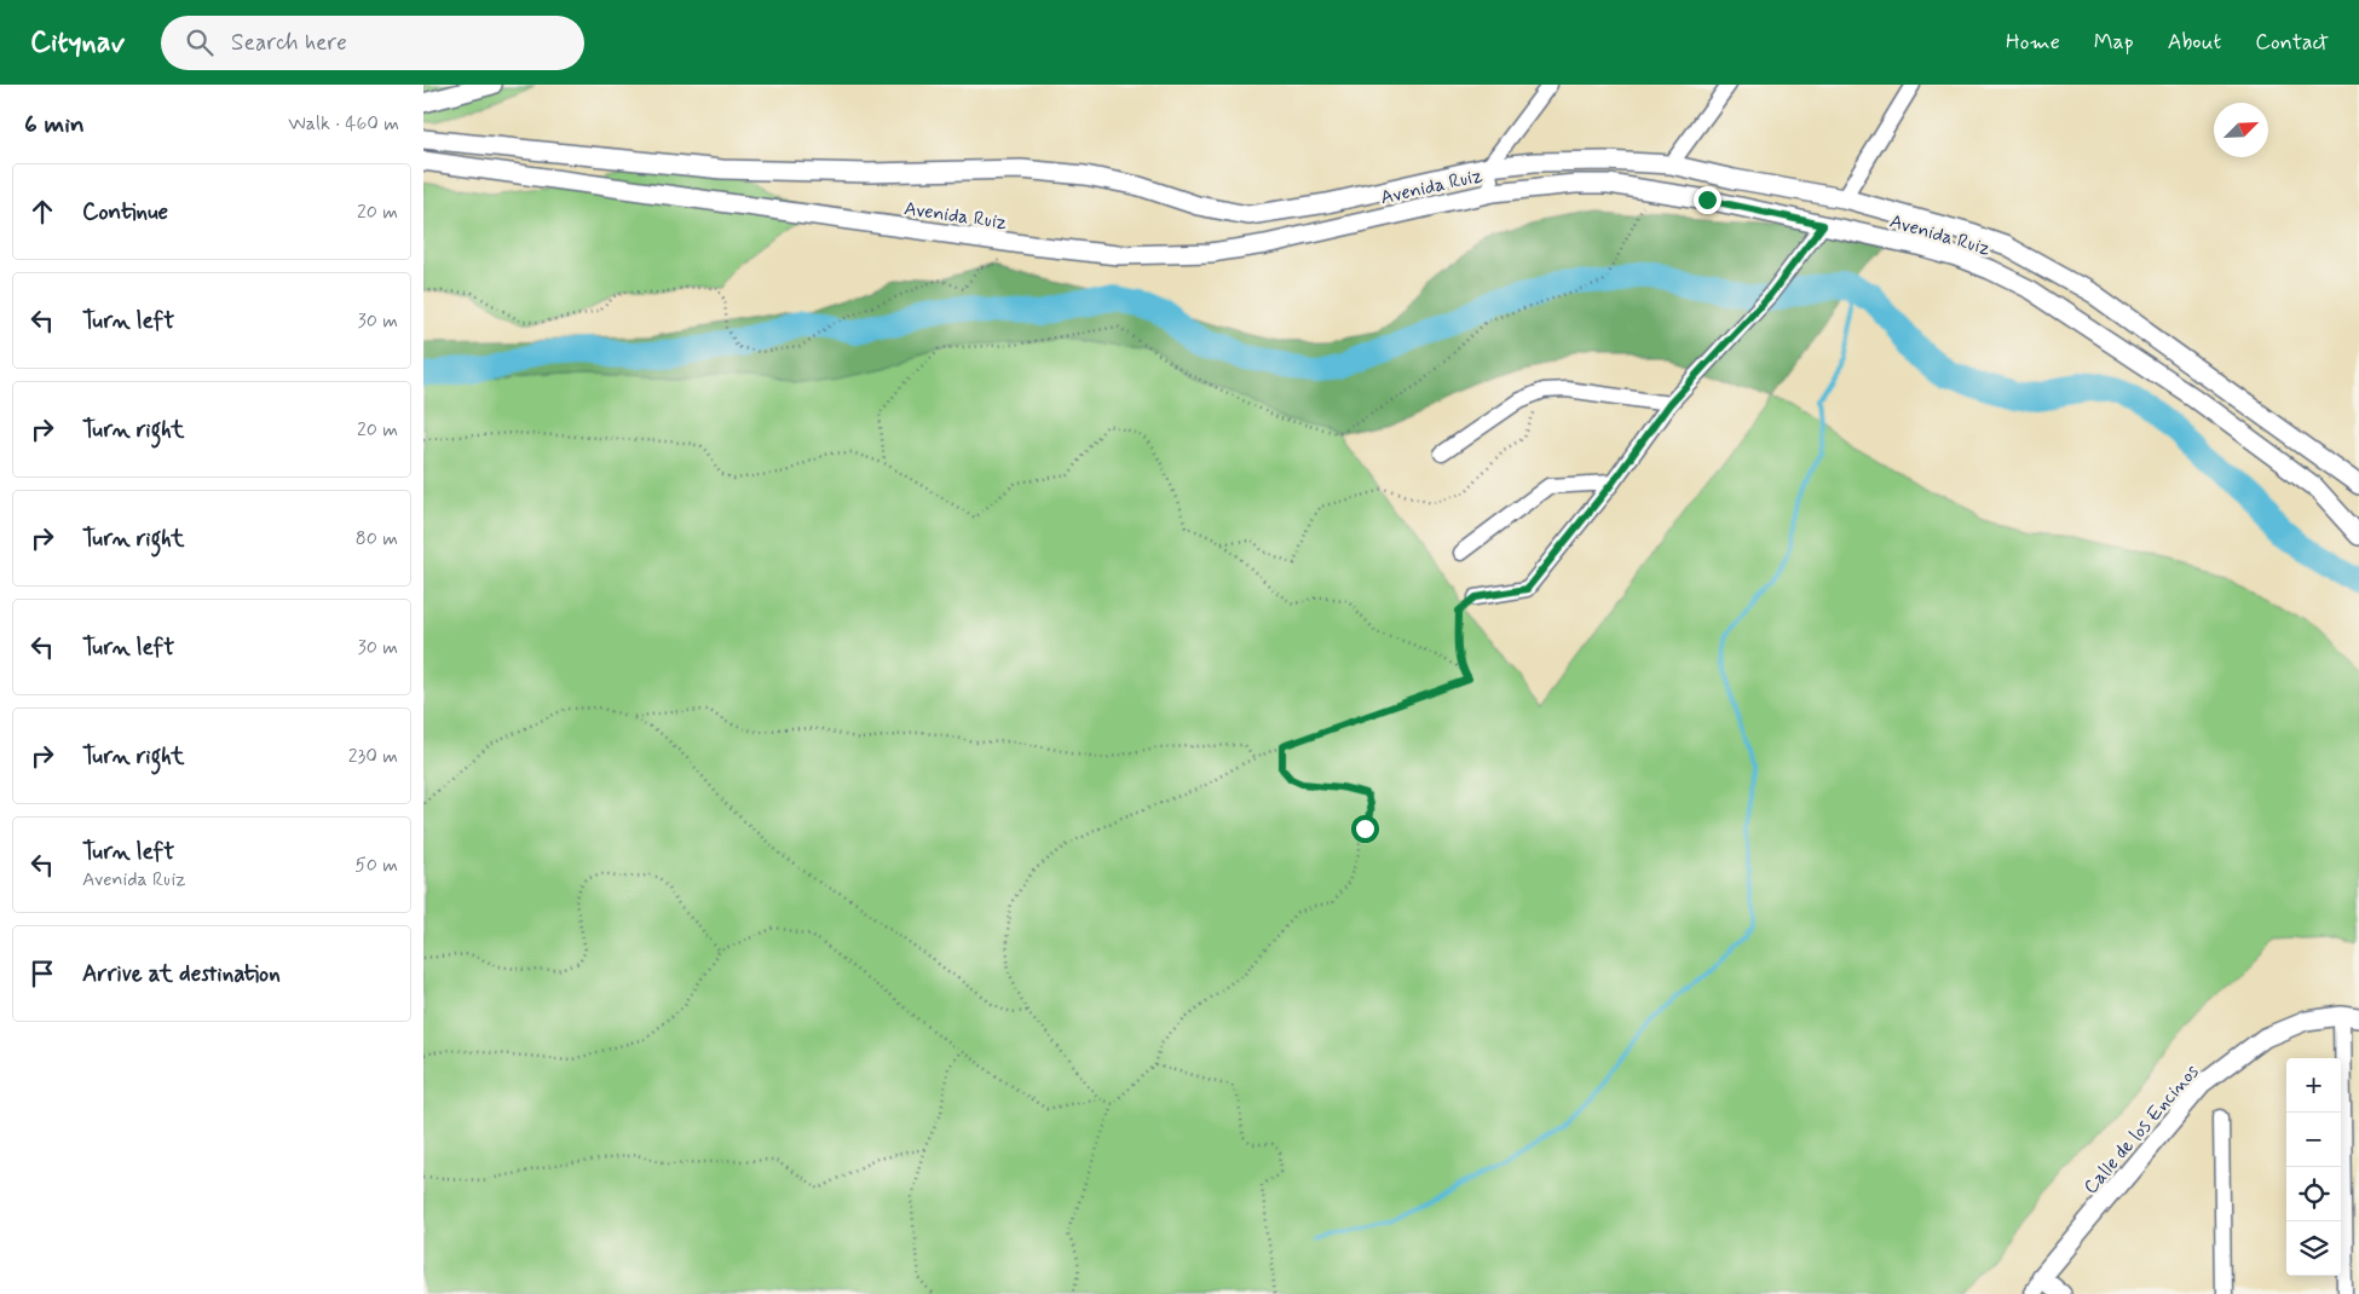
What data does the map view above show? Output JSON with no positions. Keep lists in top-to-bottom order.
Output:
{
  "streets": {
    "street": ["Avenida Ruiz", "Calle de los Encinos"]
  },
  "north": "top right",
  "page": {
    "header": "Citynav",
    "search": "Search here",
    "nav": [
      "Home",
      "Map",
      "About",
      "Contact"
    ],
    "heading": ["6 min", "Walk · 460 m"],
    "list": [
      ["Continue", "20 m"],
      ["Turn left", "30 m"],
      ["Turn right", "20 m"],
      ["Turn right", "80 m"],
      ["Turn left", "30 m"],
      ["Turn right", "230 m"],
      ["Turn left", "Avenida Ruiz", "50 m"],
      "Arrive at destination"
    ],
    "map_buttons": ["+", "−"]
  }
}
